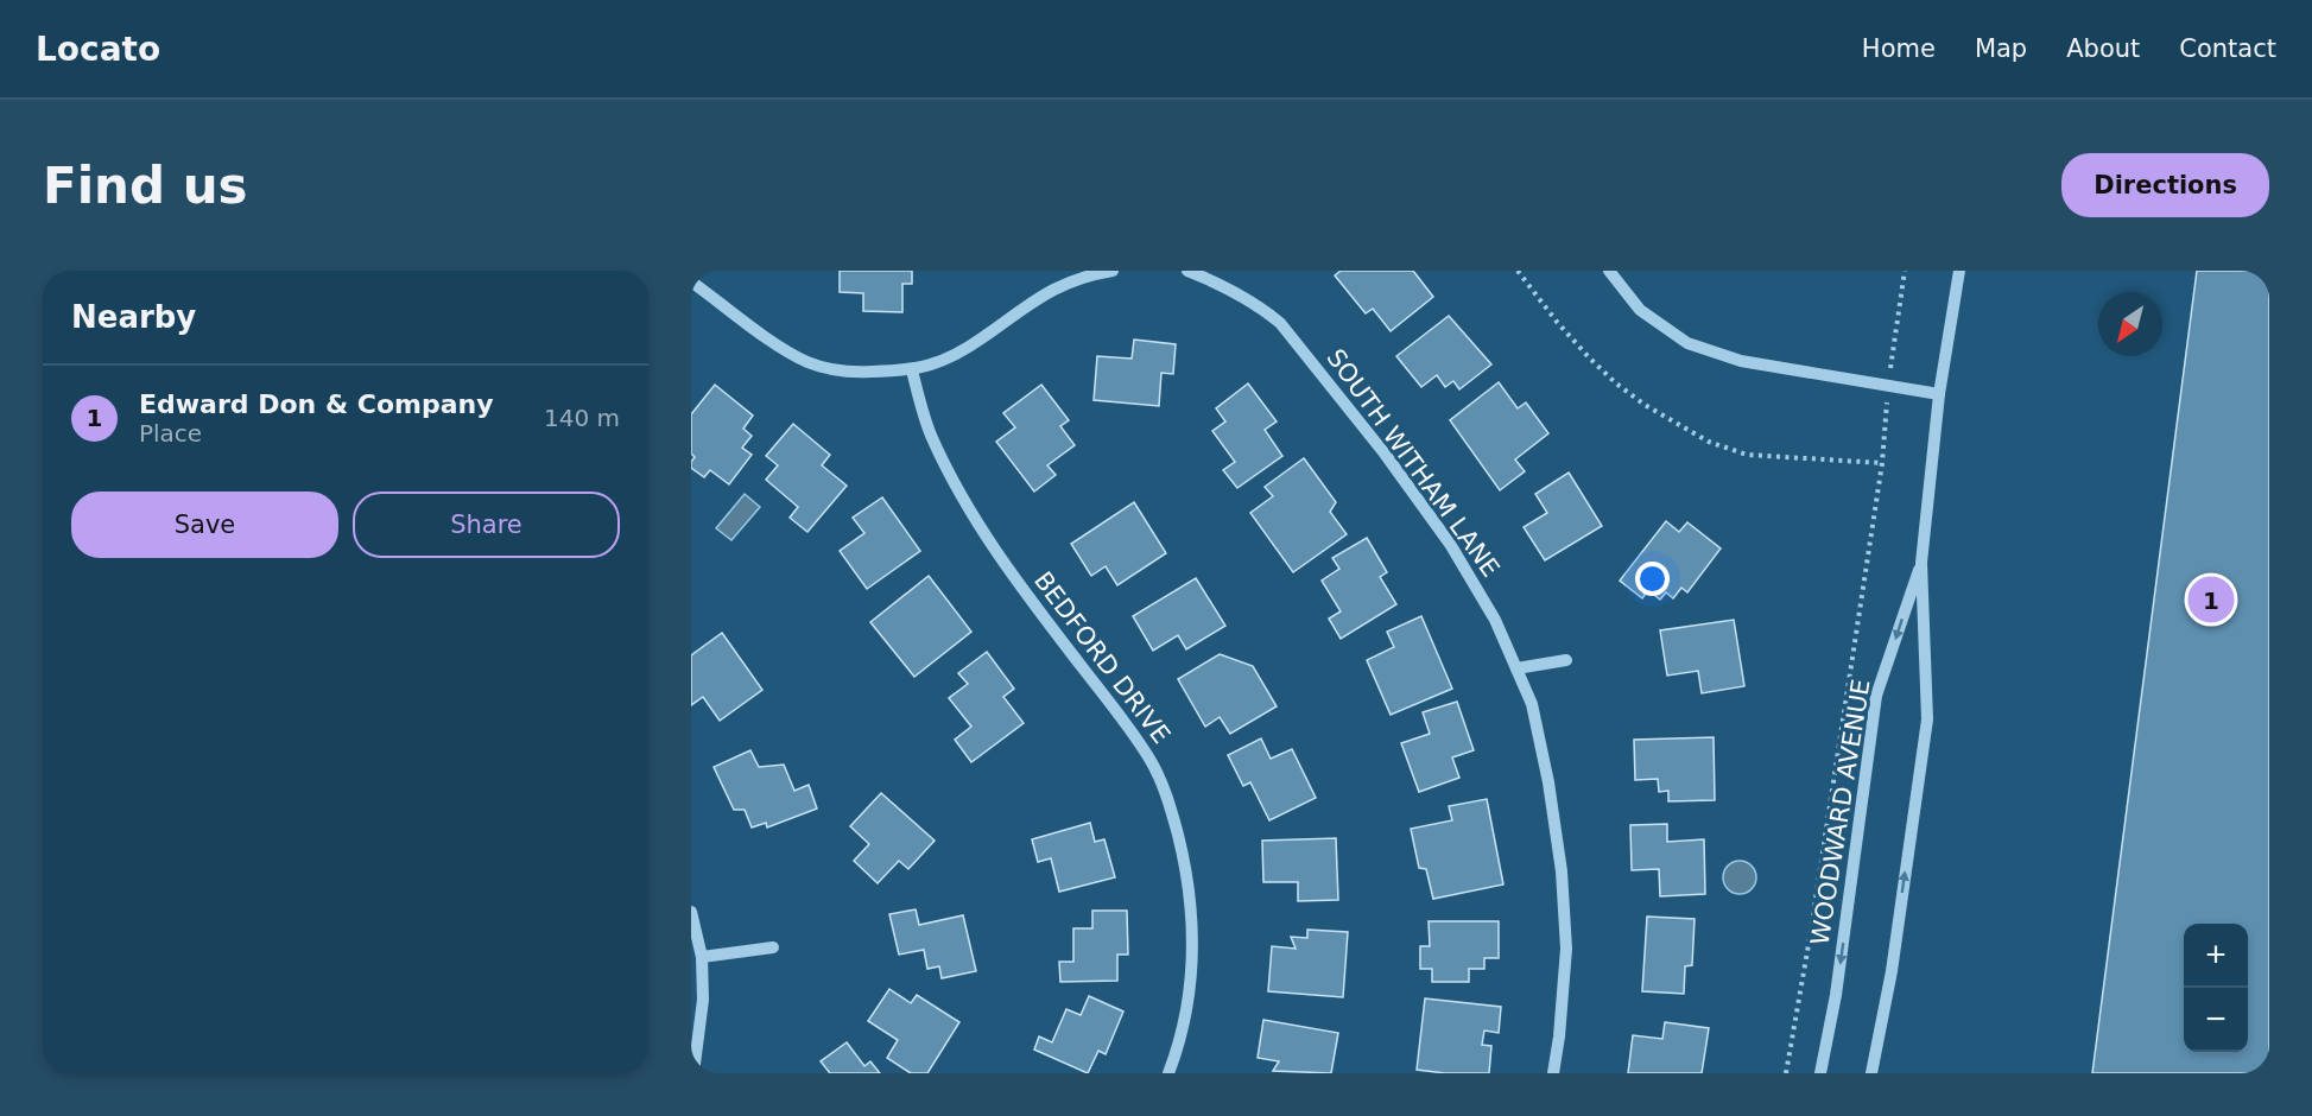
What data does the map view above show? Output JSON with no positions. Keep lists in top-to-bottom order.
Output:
{
  "streets": {
    "street": ["SOUTH WITHAM LANE", "BEDFORD DRIVE", "WOODWARD AVENUE"]
  },
  "north": "bottom left",
  "page": {
    "header": "Locato",
    "nav": [
      "Home",
      "Map",
      "About",
      "Contact"
    ],
    "buttons": [
      "Directions",
      ["Save", "Share"]
    ],
    "title": "Find us",
    "heading": "Nearby",
    "list": [
      {
        "mark": "1",
        "name": "Edward Don & Company",
        "note": "Place",
        "value": "140 m"
      }
    ],
    "pins": "1",
    "map_buttons": ["+", "−"]
  }
}
